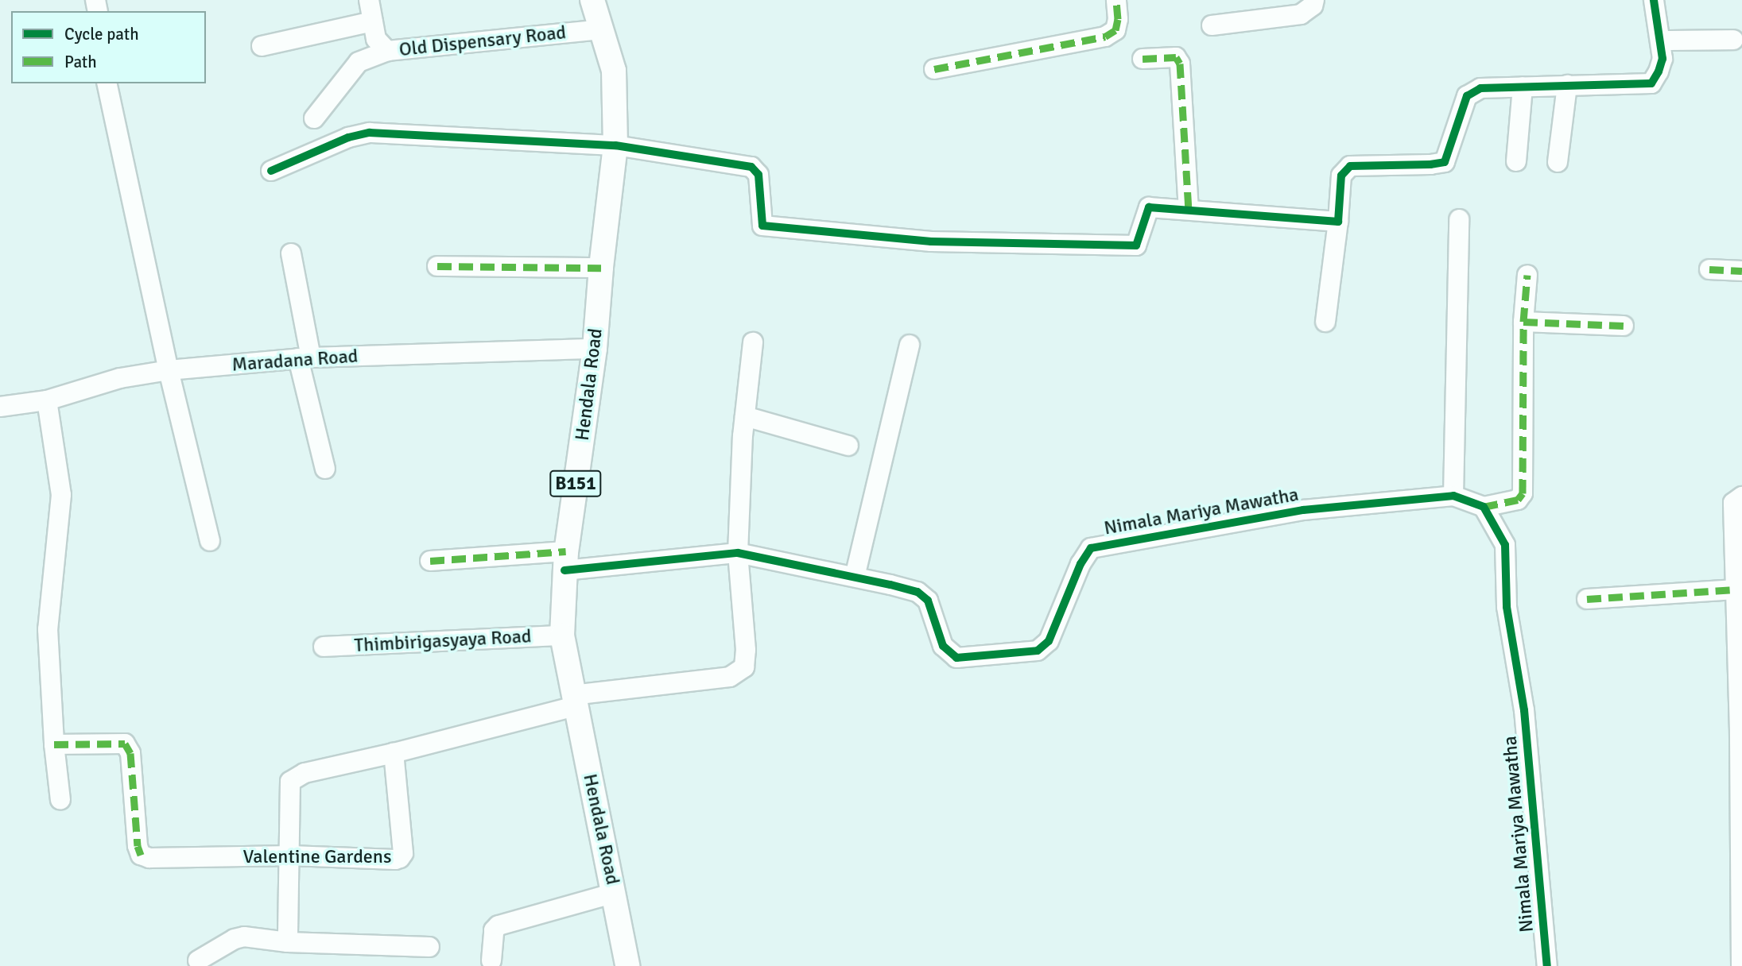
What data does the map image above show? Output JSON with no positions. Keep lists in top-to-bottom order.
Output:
{
  "streets": {
    "main road": ["Hendala Road", "B151"],
    "street": [
      "Old Dispensary Road",
      "Maradana Road",
      "Nimala Mariya Mawatha",
      "Thimbirigasyaya Road",
      "Valentine Gardens"
    ]
  },
  "crossings": [
    ["Old Dispensary Road", "Hendala Road"],
    ["Maradana Road", "Hendala Road"],
    ["Hendala Road", "Nimala Mariya Mawatha"],
    ["Hendala Road", "Thimbirigasyaya Road"]
  ],
  "legend": ["Cycle path", "Path"]
}
